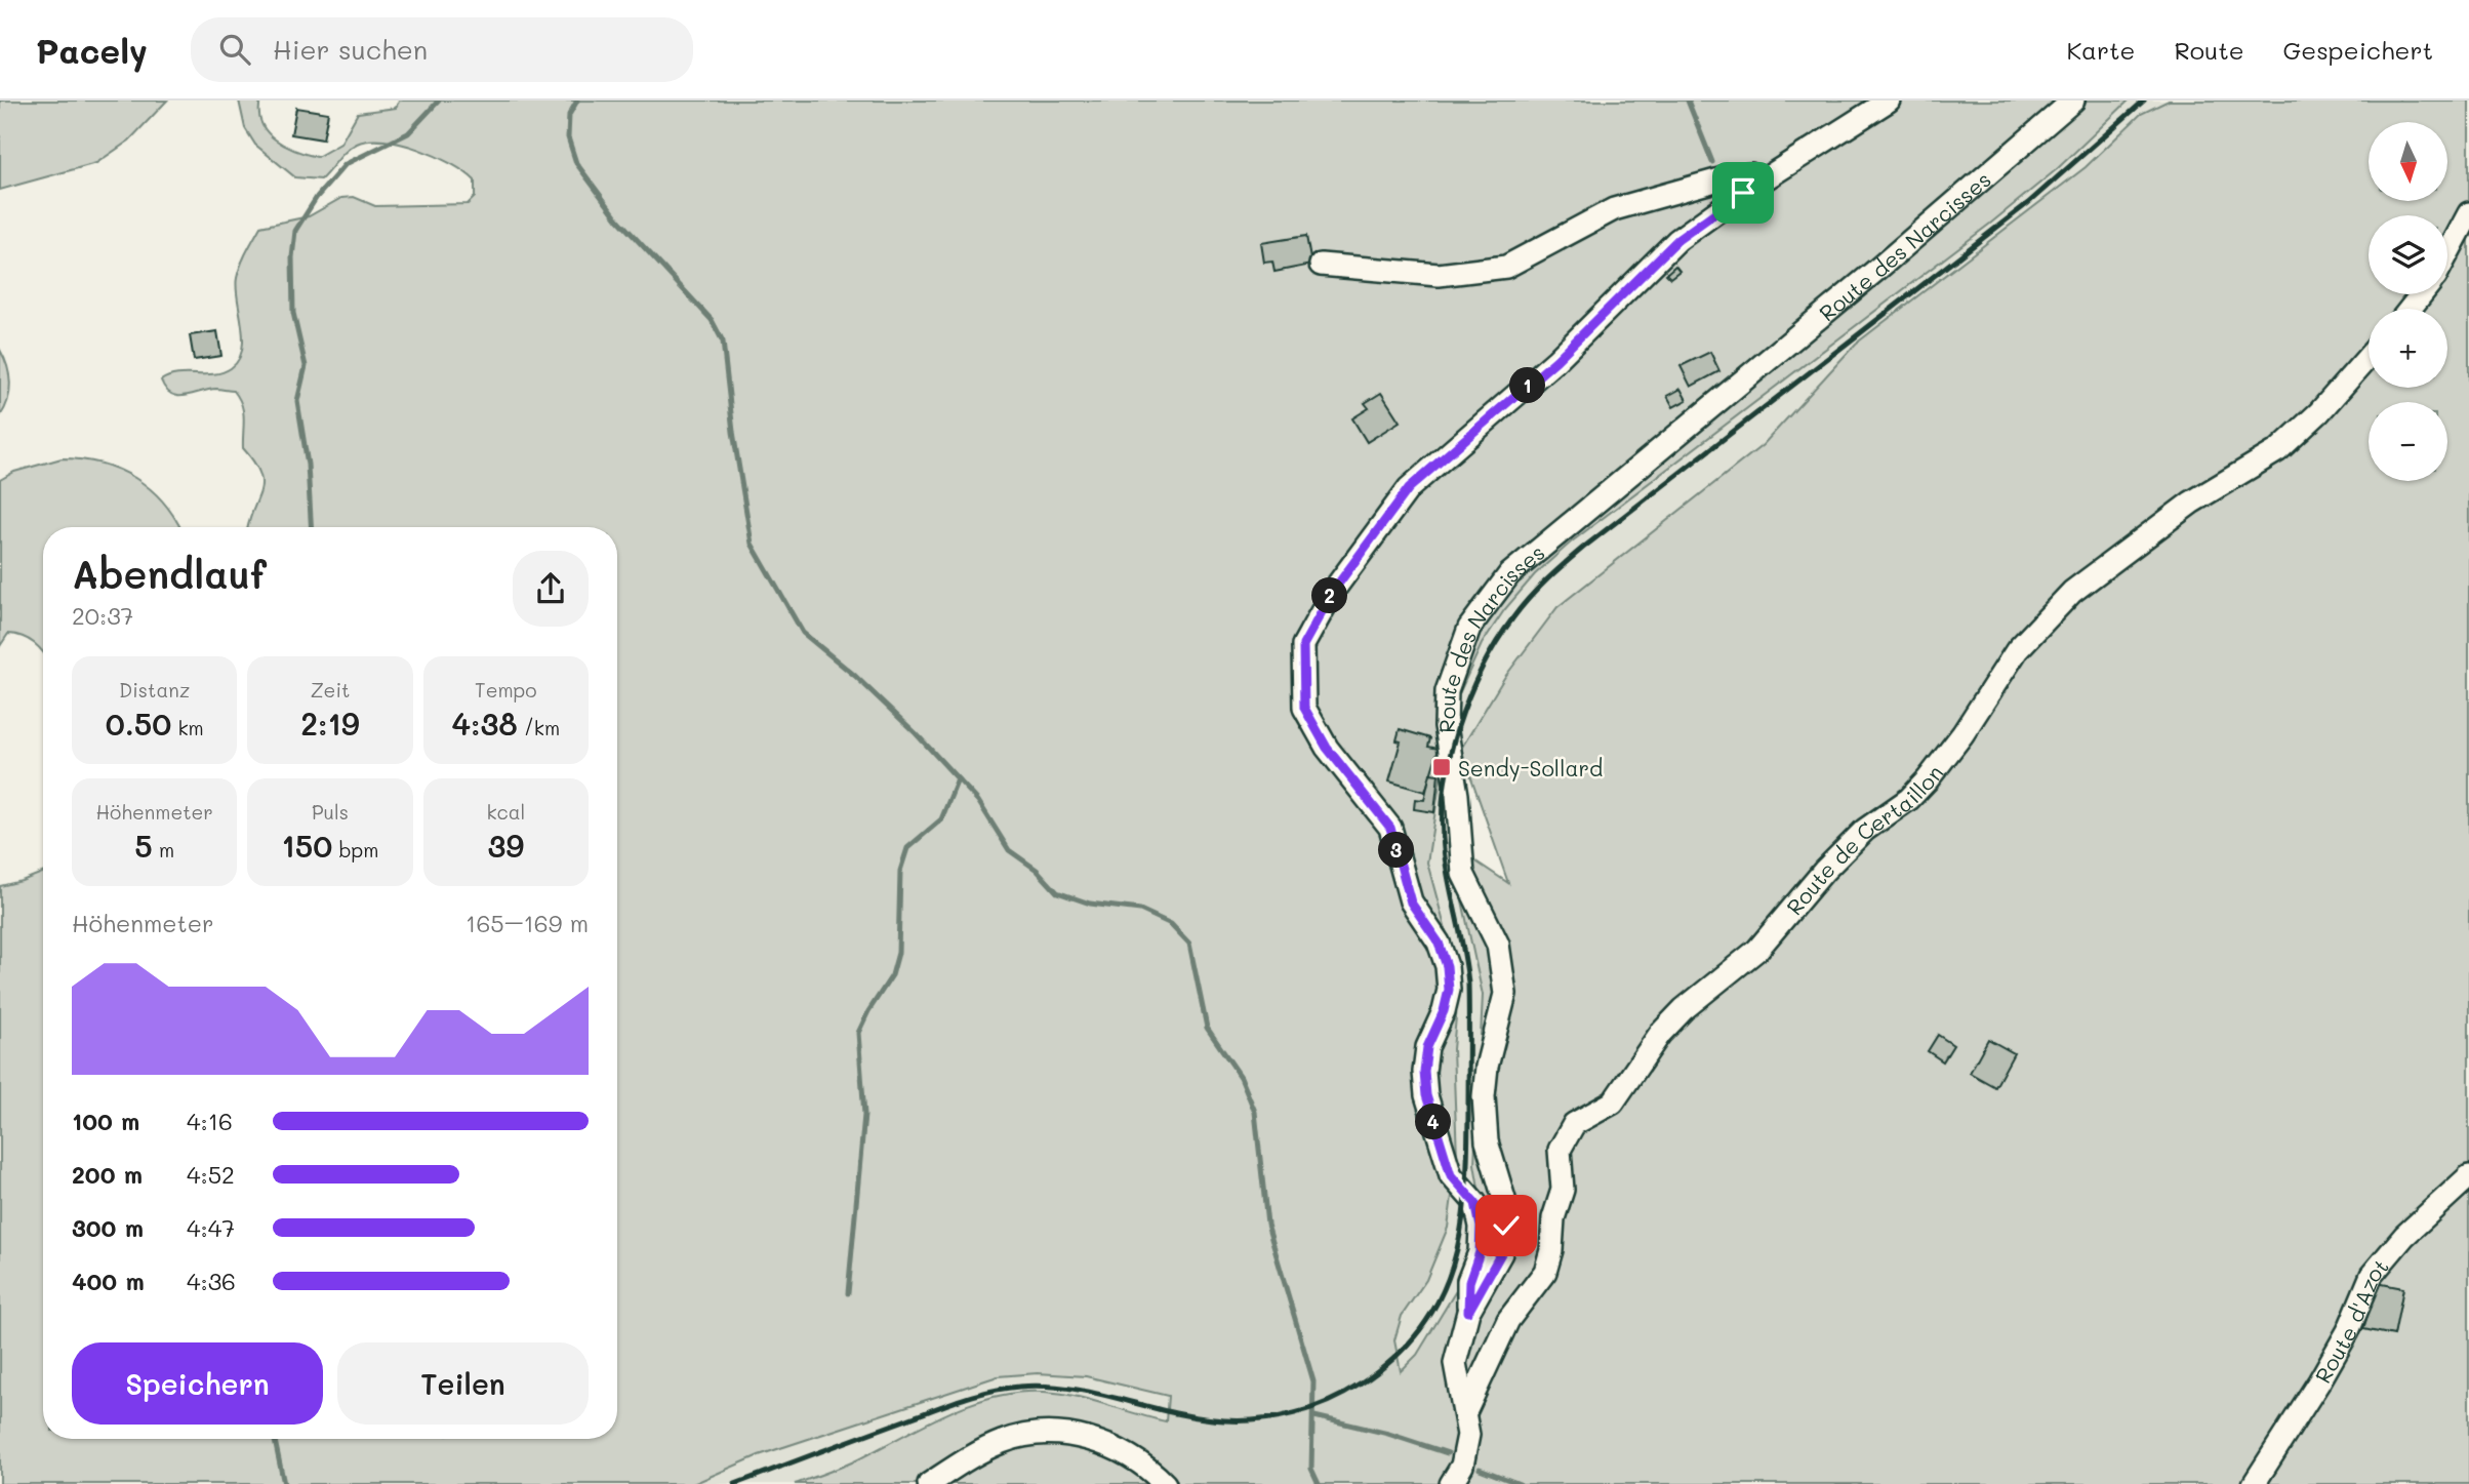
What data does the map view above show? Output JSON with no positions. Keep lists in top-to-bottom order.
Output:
{
  "streets": {
    "street": ["Route des Narcisses", "Route de Certaillon", "Route d'Azot"]
  },
  "crossings": [
    ["Route des Narcisses", "Route de Certaillon"]
  ],
  "places": {
    "transit": ["Sendy-Sollard"]
  },
  "north": "bottom",
  "page": {
    "header": "Pacely",
    "search": "Hier suchen",
    "nav": ["Karte", "Route", "Gespeichert"],
    "map_buttons": ["+", "−"],
    "pins": [
      "1",
      "2",
      "3",
      "4"
    ],
    "heading": ["Abendlauf", "20:37"],
    "stats": [
      ["Distanz", "0.50 km"],
      ["Zeit", "2:19"],
      ["Tempo", "4:38 /km"],
      ["Höhenmeter", "5 m"],
      ["Puls", "150 bpm"],
      ["kcal", "39"]
    ],
    "chart": ["Höhenmeter", "165–169 m"],
    "list": [
      {
        "name": "100 m",
        "note": "4:16"
      },
      {
        "name": "200 m",
        "note": "4:52"
      },
      {
        "name": "300 m",
        "note": "4:47"
      },
      {
        "name": "400 m",
        "note": "4:36"
      }
    ],
    "buttons": ["Speichern", "Teilen"]
  }
}
